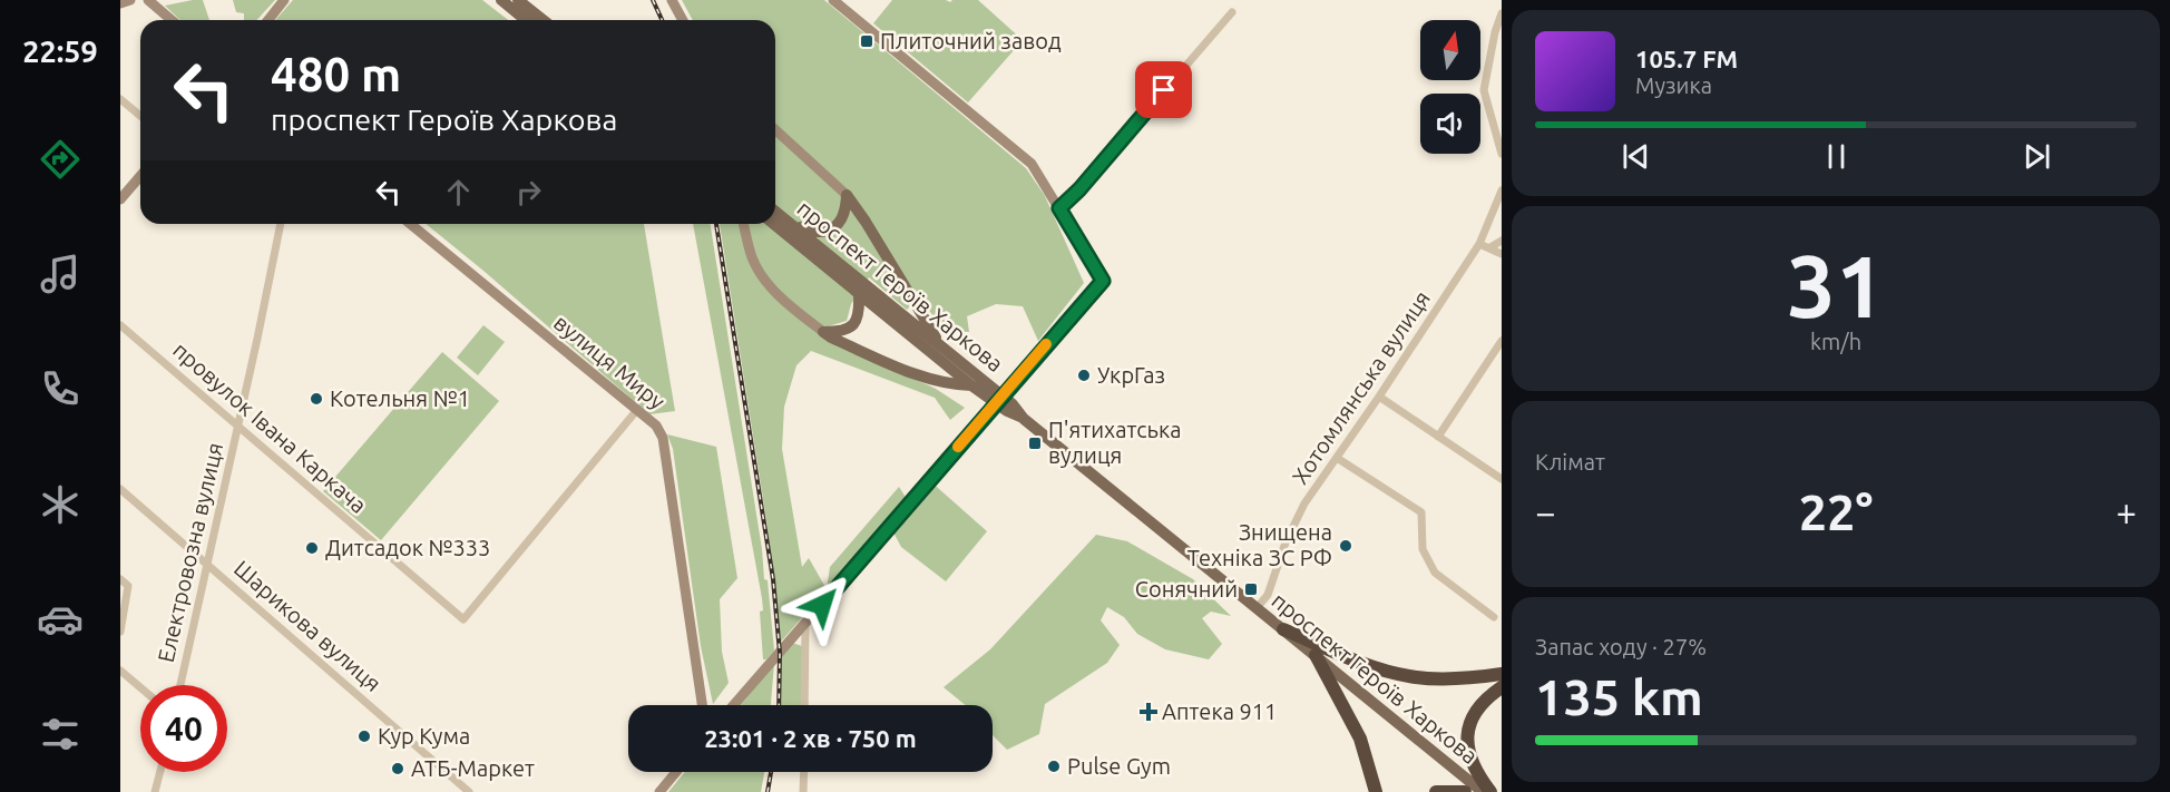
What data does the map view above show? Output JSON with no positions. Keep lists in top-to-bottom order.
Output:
{
  "streets": {
    "main road": ["проспект Героїв Харкова"],
    "street": [
      "вулиця Миру",
      "Хотомлянська вулиця",
      "провулок Івана Каркача",
      "Електровозна вулиця",
      "Шарикова вулиця"
    ]
  },
  "crossings": [
    ["проспект Героїв Харкова", "Хотомлянська вулиця"],
    ["вулиця Миру", "провулок Івана Каркача"],
    ["провулок Івана Каркача", "Електровозна вулиця"],
    ["Електровозна вулиця", "Шарикова вулиця"]
  ],
  "places": {
    "transit": ["Плиточний завод", "П'ятихатська вулиця", "Сонячний"],
    "other": [
      "УкрГаз",
      "Котельня №1",
      "Знищена Техніка ЗС РФ",
      "Дитсадок №333",
      "Кур Кума",
      "Pulse Gym",
      "АТБ-Маркет"
    ],
    "health": ["Аптека 911"]
  },
  "north": "top",
  "page": {
    "tabs": "22:59",
    "turn": ["480 m", "проспект Героїв Харкова"],
    "song": ["105.7 FM", "Музика"],
    "tile": [
      ["31", "km/h"],
      "Клімат",
      ["Запас ходу · 27%", "135 km"]
    ],
    "heat": ["−", "22°", "+"],
    "limit": "40",
    "trip": "23:01 · 2 хв · 750 m"
  }
}
